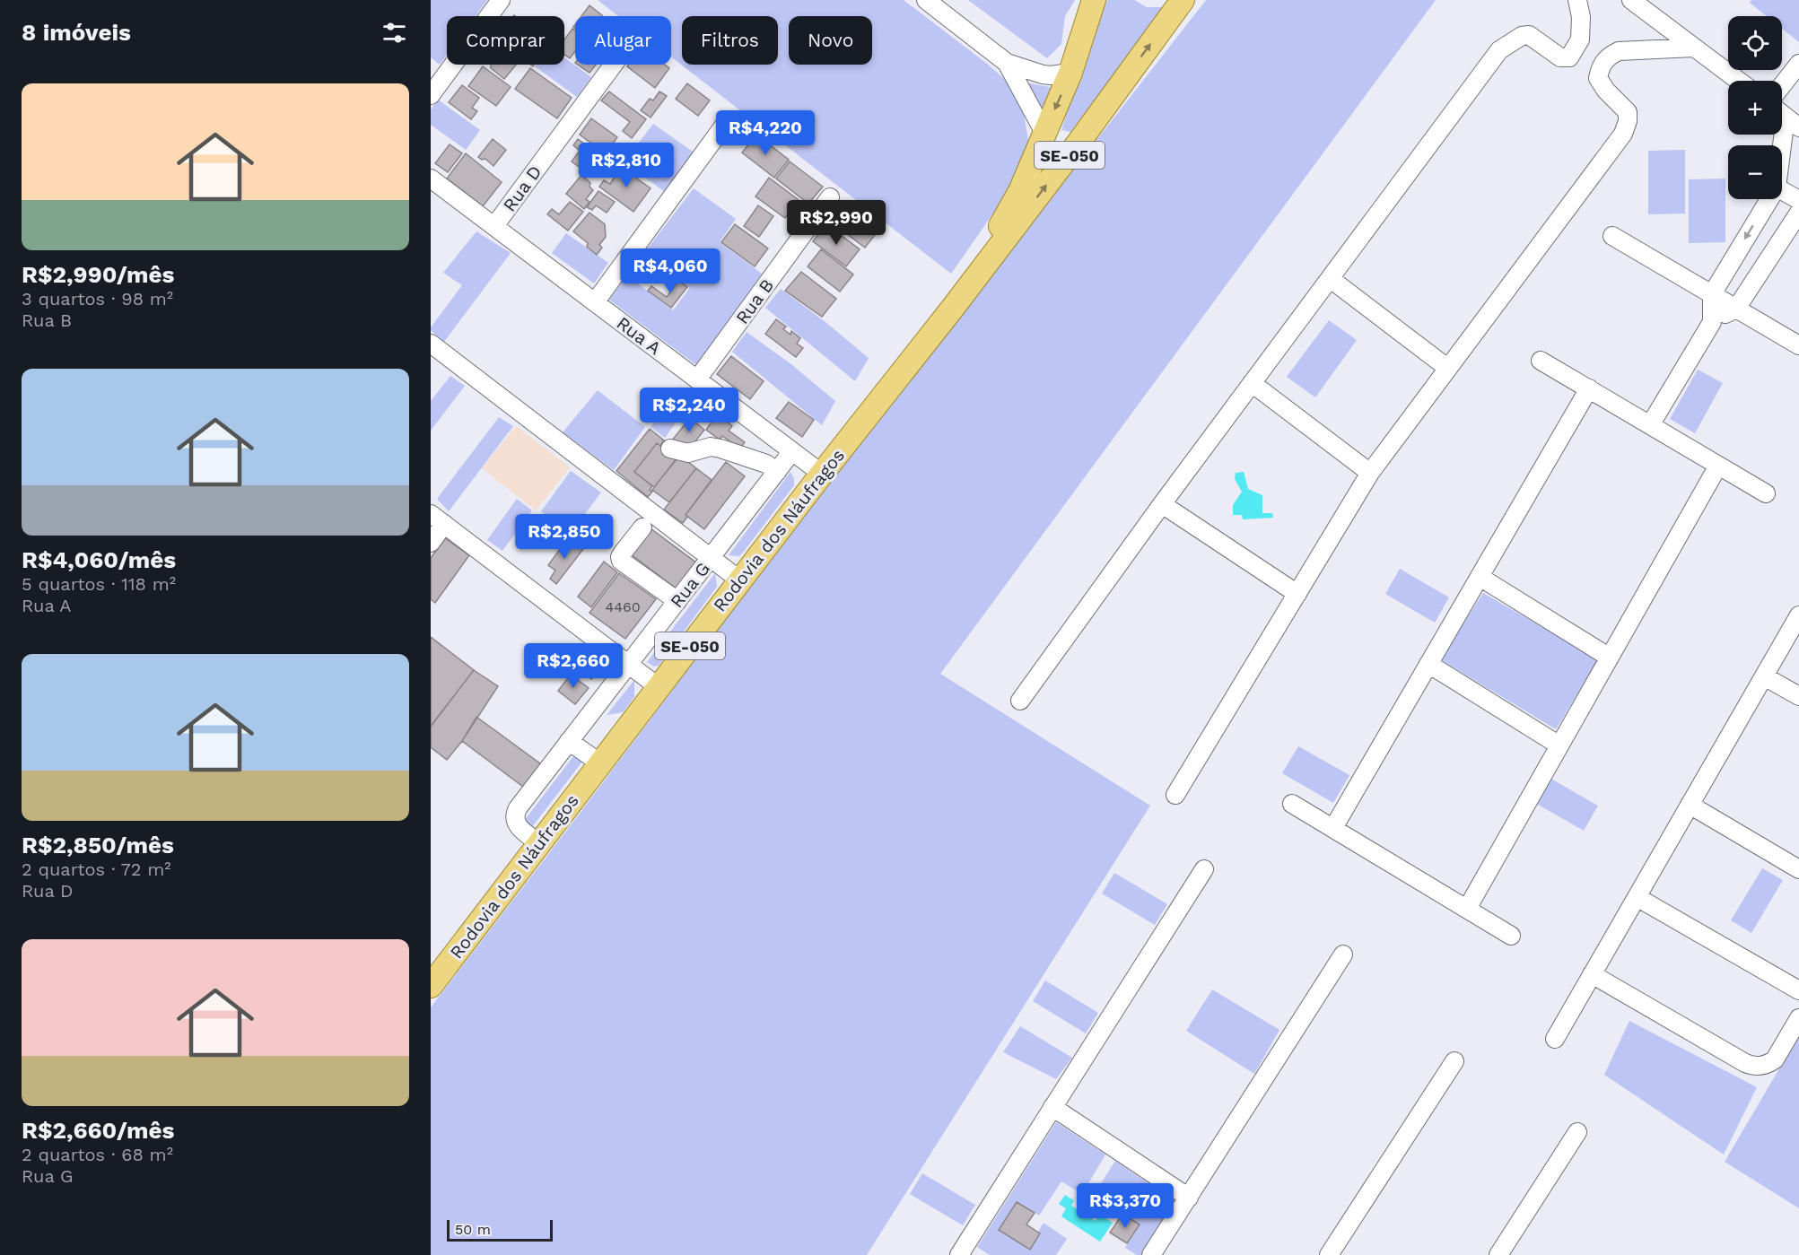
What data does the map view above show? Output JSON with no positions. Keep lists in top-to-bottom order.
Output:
{
  "streets": {
    "main road": ["SE-050", "Rodovia dos Náufragos"],
    "street": [
      "Rua D",
      "Rua B",
      "Rua A",
      "Rua G"
    ]
  },
  "crossings": [
    ["SE-050", "Rodovia dos Náufragos"],
    ["Rua D", "Rua A"],
    ["Rua B", "Rua A"],
    ["Rua A", "Rodovia dos Náufragos"],
    ["Rua A", "Rua G"],
    ["Rodovia dos Náufragos", "Rua G"]
  ],
  "house_numbers": ["4460"],
  "scale_bar": "50 m",
  "page": {
    "heading": "8 imóveis",
    "map_buttons": ["+", "−"],
    "chip": [
      "Comprar",
      "Alugar",
      "Filtros",
      "Novo"
    ],
    "list": [
      {
        "name": "R$2,990/mês",
        "note": "3 quartos · 98 m² · Rua B"
      },
      {
        "name": "R$4,060/mês",
        "note": "5 quartos · 118 m² · Rua A"
      },
      {
        "name": "R$2,850/mês",
        "note": "2 quartos · 72 m² · Rua D"
      },
      {
        "name": "R$2,660/mês",
        "note": "2 quartos · 68 m² · Rua G"
      }
    ],
    "price": [
      "R$4,220",
      "R$2,810",
      "R$2,990",
      "R$4,060",
      "R$2,240",
      "R$2,850",
      "R$2,660",
      "R$3,370"
    ],
    "scale": "50 m"
  }
}
